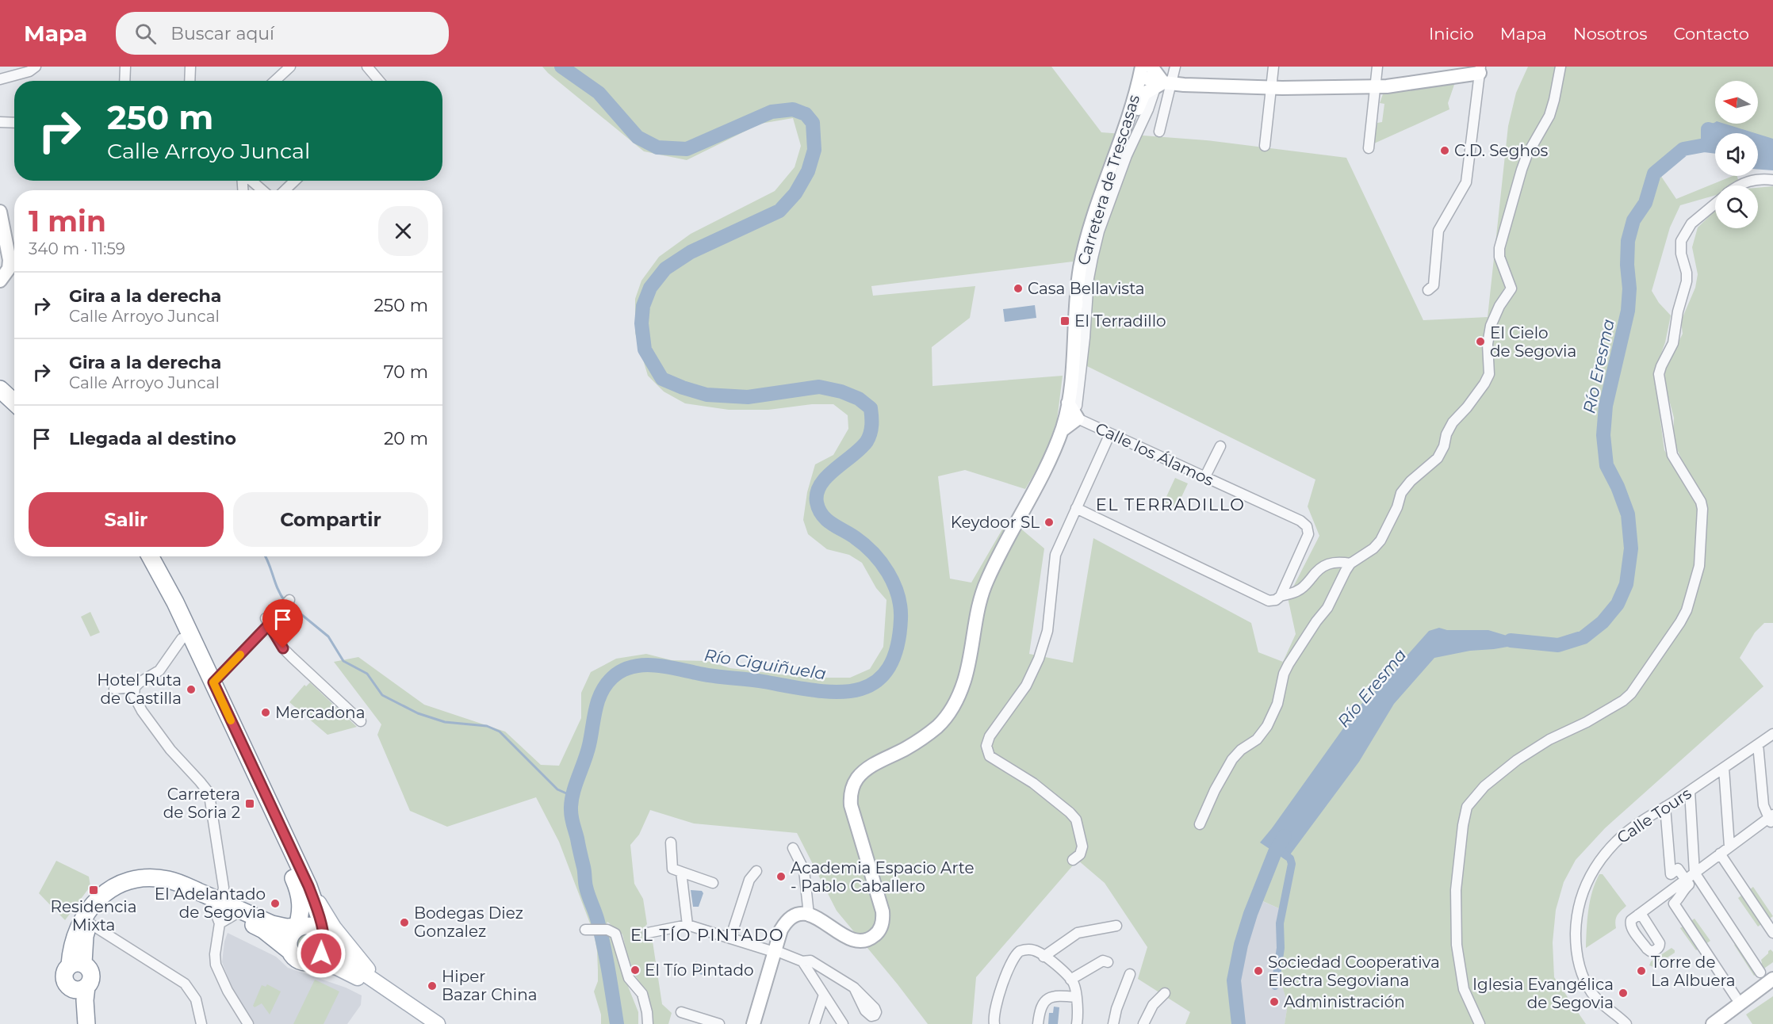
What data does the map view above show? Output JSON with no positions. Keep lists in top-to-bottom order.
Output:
{
  "streets": {
    "street": ["Carretera de Trescasas", "Calle los Álamos", "Calle Tours"]
  },
  "crossings": [
    ["Carretera de Trescasas", "Calle los Álamos"]
  ],
  "districts": ["EL TERRADILLO", "EL TÍO PINTADO"],
  "water": ["Río Eresma", "Río Ciguiñuela"],
  "places": {
    "other": [
      "C.D. Seghos",
      "Casa Bellavista",
      "El Cielo de Segovia",
      "Keydoor SL",
      "Hotel Ruta de Castilla",
      "Mercadona",
      "Academia Espacio Arte - Pablo Caballero",
      "El Adelantado de Segovia",
      "Bodegas Diez Gonzalez",
      "El Tío Pintado",
      "Sociedad Cooperativa Electra Segoviana",
      "Torre de La Albuera",
      "Hiper Bazar China",
      "Iglesia Evangélica de Segovia",
      "Administración"
    ],
    "transit": ["El Terradillo", "Carretera de Soria 2", "Residencia Mixta"]
  },
  "north": "left",
  "page": {
    "header": "Mapa",
    "search": "Buscar aquí",
    "nav": [
      "Inicio",
      "Mapa",
      "Nosotros",
      "Contacto"
    ],
    "turn": ["250 m", "Calle Arroyo Juncal"],
    "heading": ["1 min", "340 m · 11:59"],
    "list": [
      {
        "name": "Gira a la derecha",
        "note": "Calle Arroyo Juncal",
        "value": "250 m"
      },
      {
        "name": "Gira a la derecha",
        "note": "Calle Arroyo Juncal",
        "value": "70 m"
      },
      {
        "name": "Llegada al destino",
        "value": "20 m"
      }
    ],
    "buttons": ["Salir", "Compartir"]
  }
}
